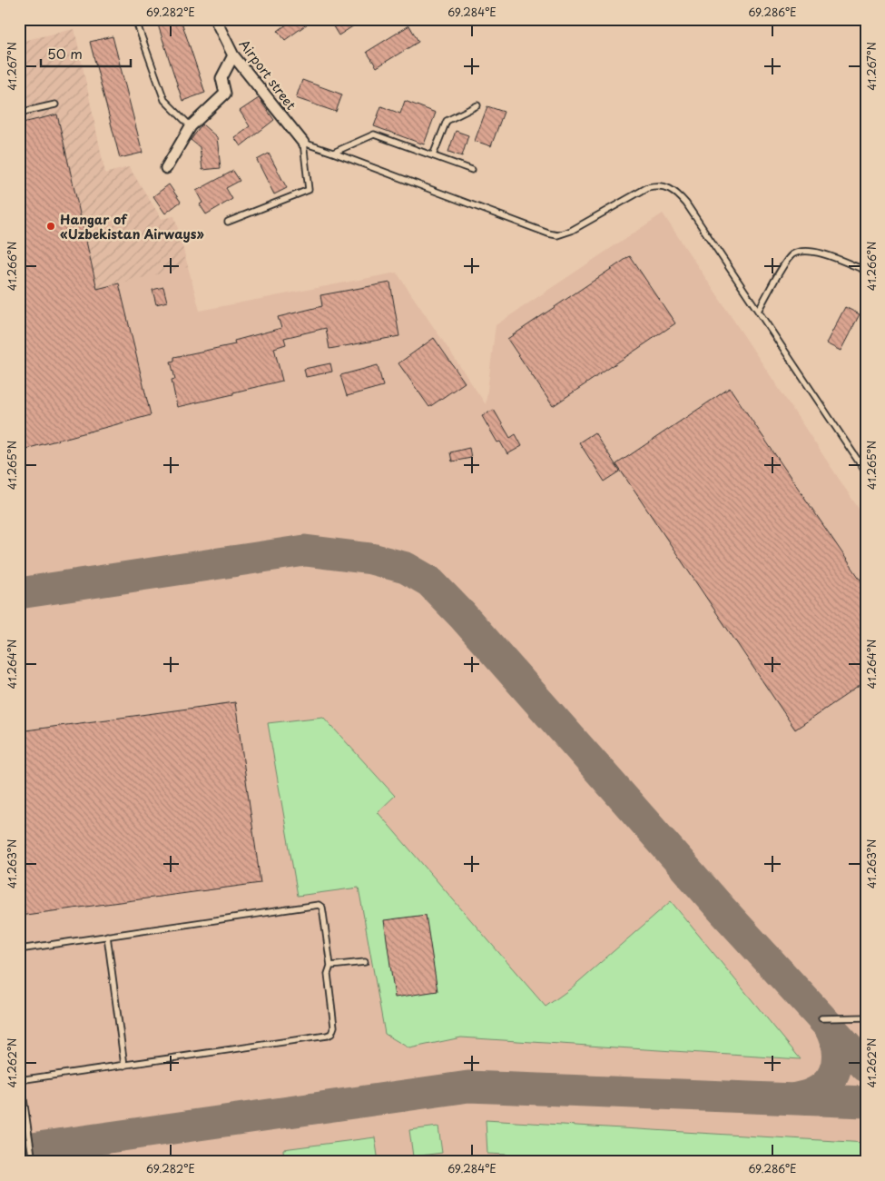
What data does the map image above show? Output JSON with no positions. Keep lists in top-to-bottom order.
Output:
{
  "streets": {
    "street": ["Аirport street"]
  },
  "places": ["Hangar of «Uzbekistan Airways»"],
  "scale_bar": "50 m",
  "coordinates": [
    "69.282°E",
    "69.284°E",
    "69.286°E",
    "41.267°N",
    "41.266°N",
    "41.265°N",
    "41.264°N",
    "41.263°N",
    "41.262°N"
  ]
}
